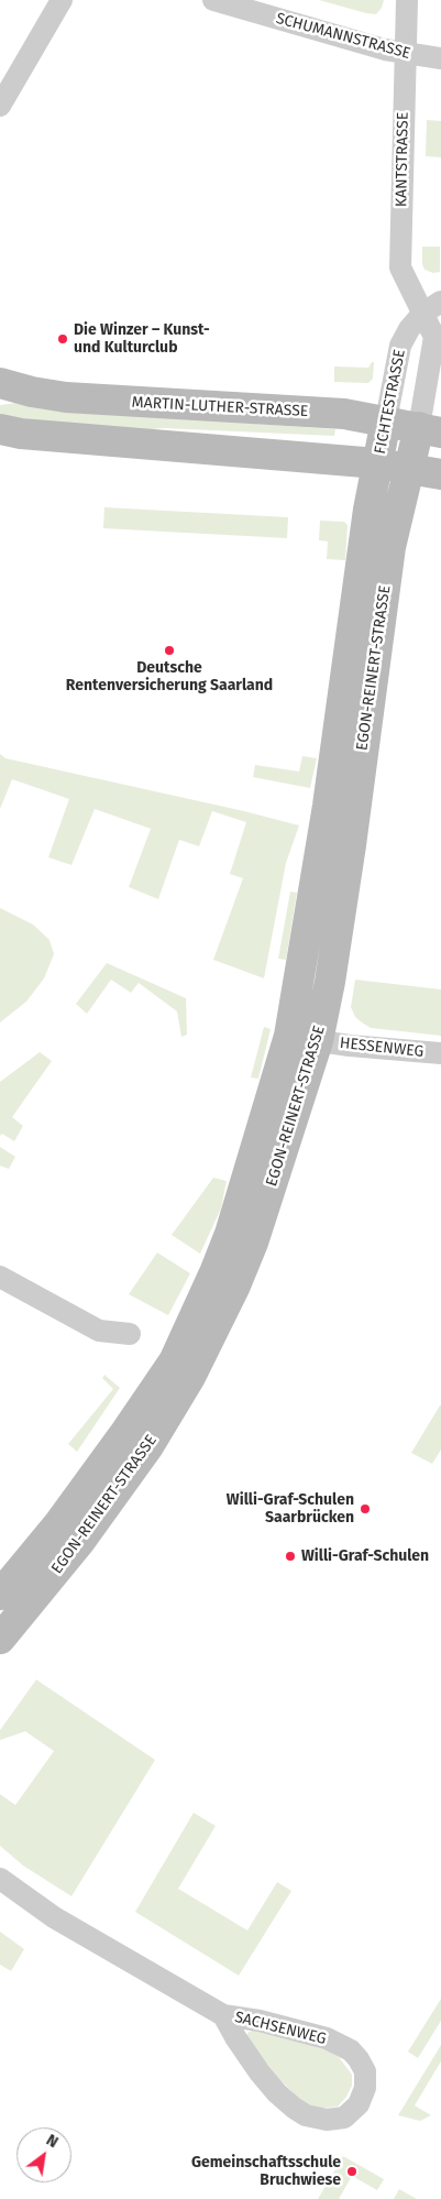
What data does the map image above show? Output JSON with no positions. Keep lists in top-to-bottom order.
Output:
{
  "streets": {
    "main road": ["FICHTESTRASSE", "MARTIN-LUTHER-STRASSE", "EGON-REINERT-STRASSE"],
    "street": [
      "SCHUMANNSTRASSE",
      "KANTSTRASSE",
      "HESSENWEG",
      "SACHSENWEG"
    ]
  },
  "crossings": [
    ["SCHUMANNSTRASSE", "KANTSTRASSE"],
    ["KANTSTRASSE", "FICHTESTRASSE"],
    ["FICHTESTRASSE", "MARTIN-LUTHER-STRASSE"],
    ["FICHTESTRASSE", "EGON-REINERT-STRASSE"],
    ["EGON-REINERT-STRASSE", "HESSENWEG"]
  ],
  "places": [
    "Die Winzer – Kunst- und Kulturclub",
    "Deutsche Rentenversicherung Saarland",
    "Willi-Graf-Schulen Saarbrücken",
    "Willi-Graf-Schulen",
    "Gemeinschaftsschule Bruchwiese"
  ],
  "north": "top right"
}
